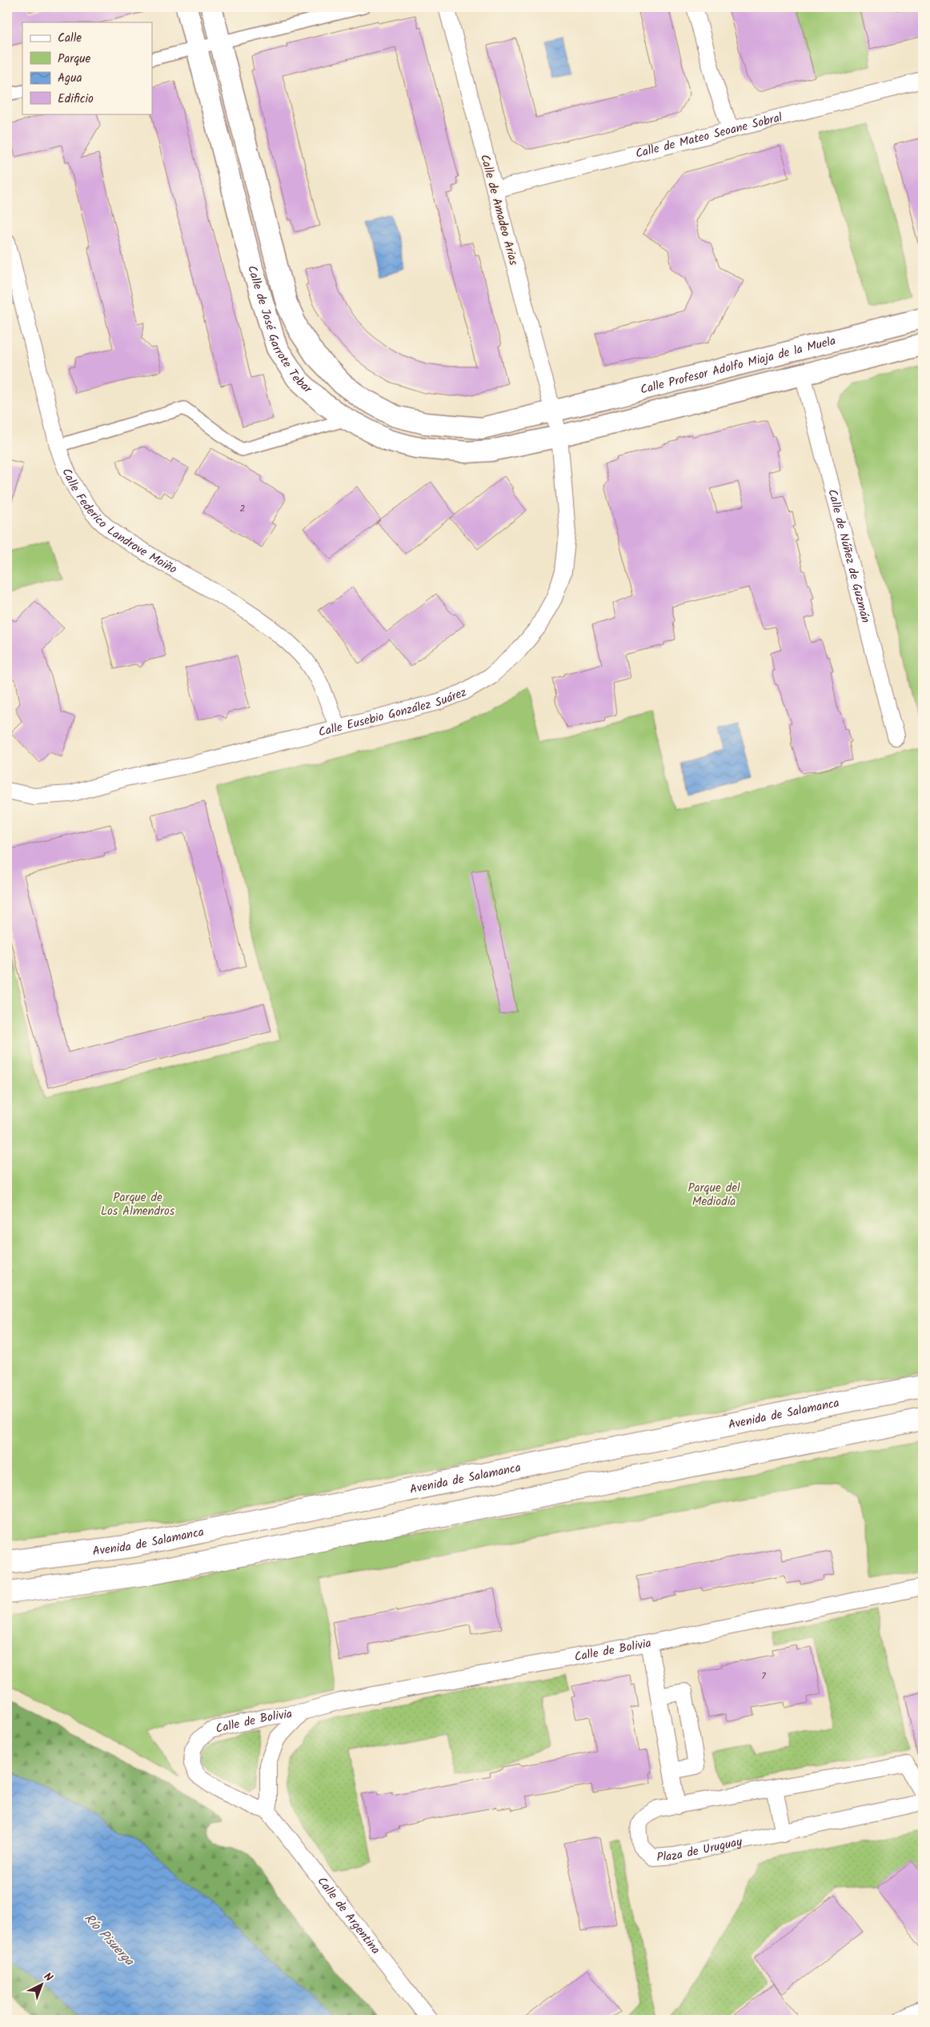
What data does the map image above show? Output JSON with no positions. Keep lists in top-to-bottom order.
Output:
{
  "streets": {
    "highway": ["Avenida de Salamanca"],
    "street": [
      "Calle de Mateo Seoane Sobral",
      "Calle de Amadeo Arias",
      "Calle de José Garrote Tebar",
      "Calle Profesor Adolfo Miaja de la Muela",
      "Calle Federico Landrove Moiño",
      "Calle de Núñez de Guzmán",
      "Calle Eusebio González Suárez",
      "Calle de Bolivia",
      "Plaza de Uruguay",
      "Calle de Argentina"
    ]
  },
  "crossings": [
    ["Calle de Mateo Seoane Sobral", "Calle de Amadeo Arias"],
    ["Calle de Amadeo Arias", "Calle de José Garrote Tebar"],
    ["Calle de Amadeo Arias", "Calle Profesor Adolfo Miaja de la Muela"],
    ["Calle de Amadeo Arias", "Calle Eusebio González Suárez"],
    ["Calle de José Garrote Tebar", "Calle Profesor Adolfo Miaja de la Muela"],
    ["Calle de José Garrote Tebar", "Calle Eusebio González Suárez"],
    ["Calle Profesor Adolfo Miaja de la Muela", "Calle de Núñez de Guzmán"],
    ["Calle Profesor Adolfo Miaja de la Muela", "Calle Eusebio González Suárez"],
    ["Calle Federico Landrove Moiño", "Calle Eusebio González Suárez"],
    ["Calle de Bolivia", "Calle de Argentina"]
  ],
  "water": ["Río Pisuerga"],
  "parks": ["Parque del Mediodía", "Parque de Los Almendros"],
  "house_numbers": ["2", "7"],
  "legend": [
    "Calle",
    "Parque",
    "Agua",
    "Edificio"
  ],
  "north": "top right"
}
